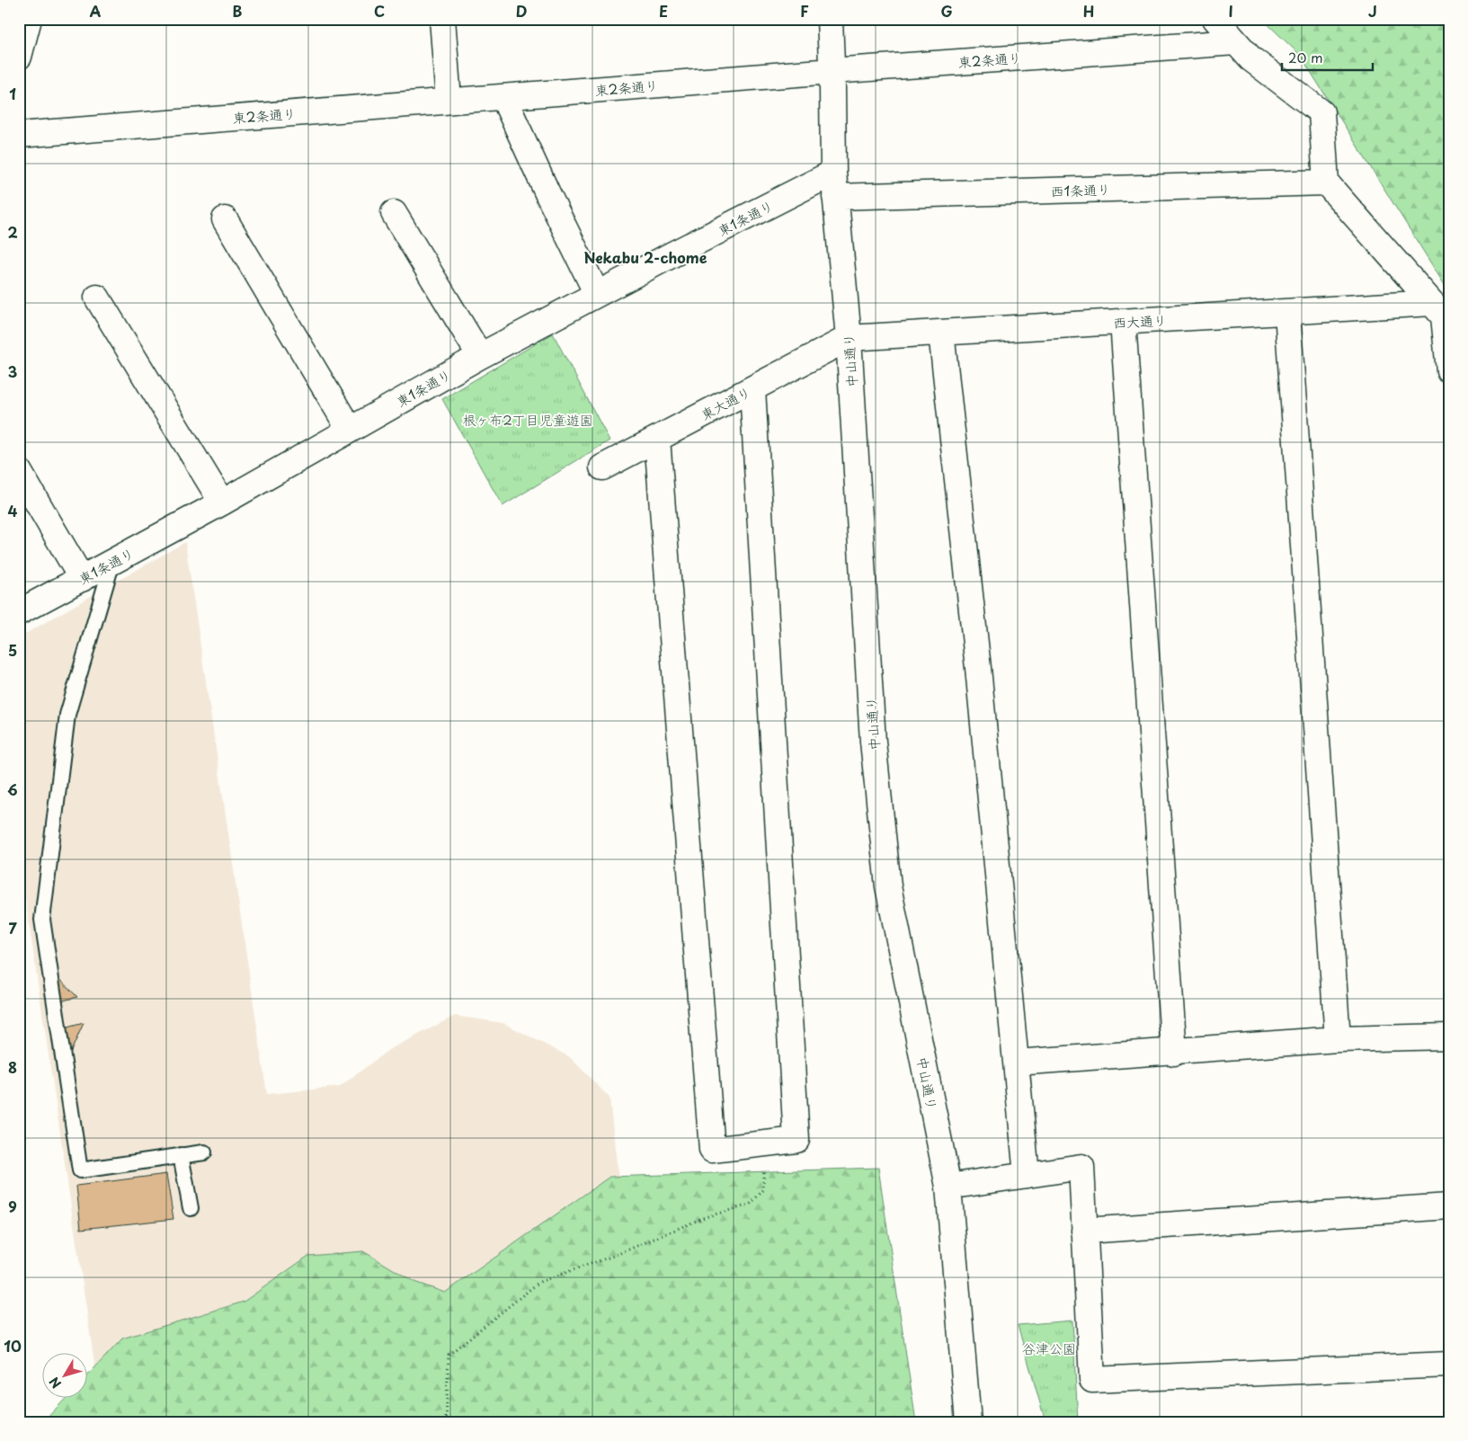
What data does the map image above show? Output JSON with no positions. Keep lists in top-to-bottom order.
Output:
{
  "streets": {
    "street": [
      "東2条通り",
      "西1条通り",
      "東1条通り",
      "西大通り",
      "中山通り",
      "東大通り"
    ]
  },
  "crossings": [
    ["東2条通り", "中山通り"],
    ["西1条通り", "中山通り"],
    ["東1条通り", "中山通り"],
    ["西大通り", "中山通り"],
    ["西大通り", "東大通り"],
    ["中山通り", "東大通り"]
  ],
  "districts": ["Nekabu 2-chome"],
  "parks": ["根ヶ布2丁目児童遊園", "谷津公園"],
  "scale_bar": "20 m",
  "north": "bottom left",
  "grid": {
    "columns": [
      "A",
      "B",
      "C",
      "D",
      "E",
      "F",
      "G",
      "H",
      "I",
      "J"
    ],
    "rows": [
      "1",
      "2",
      "3",
      "4",
      "5",
      "6",
      "7",
      "8",
      "9",
      "10"
    ]
  }
}
